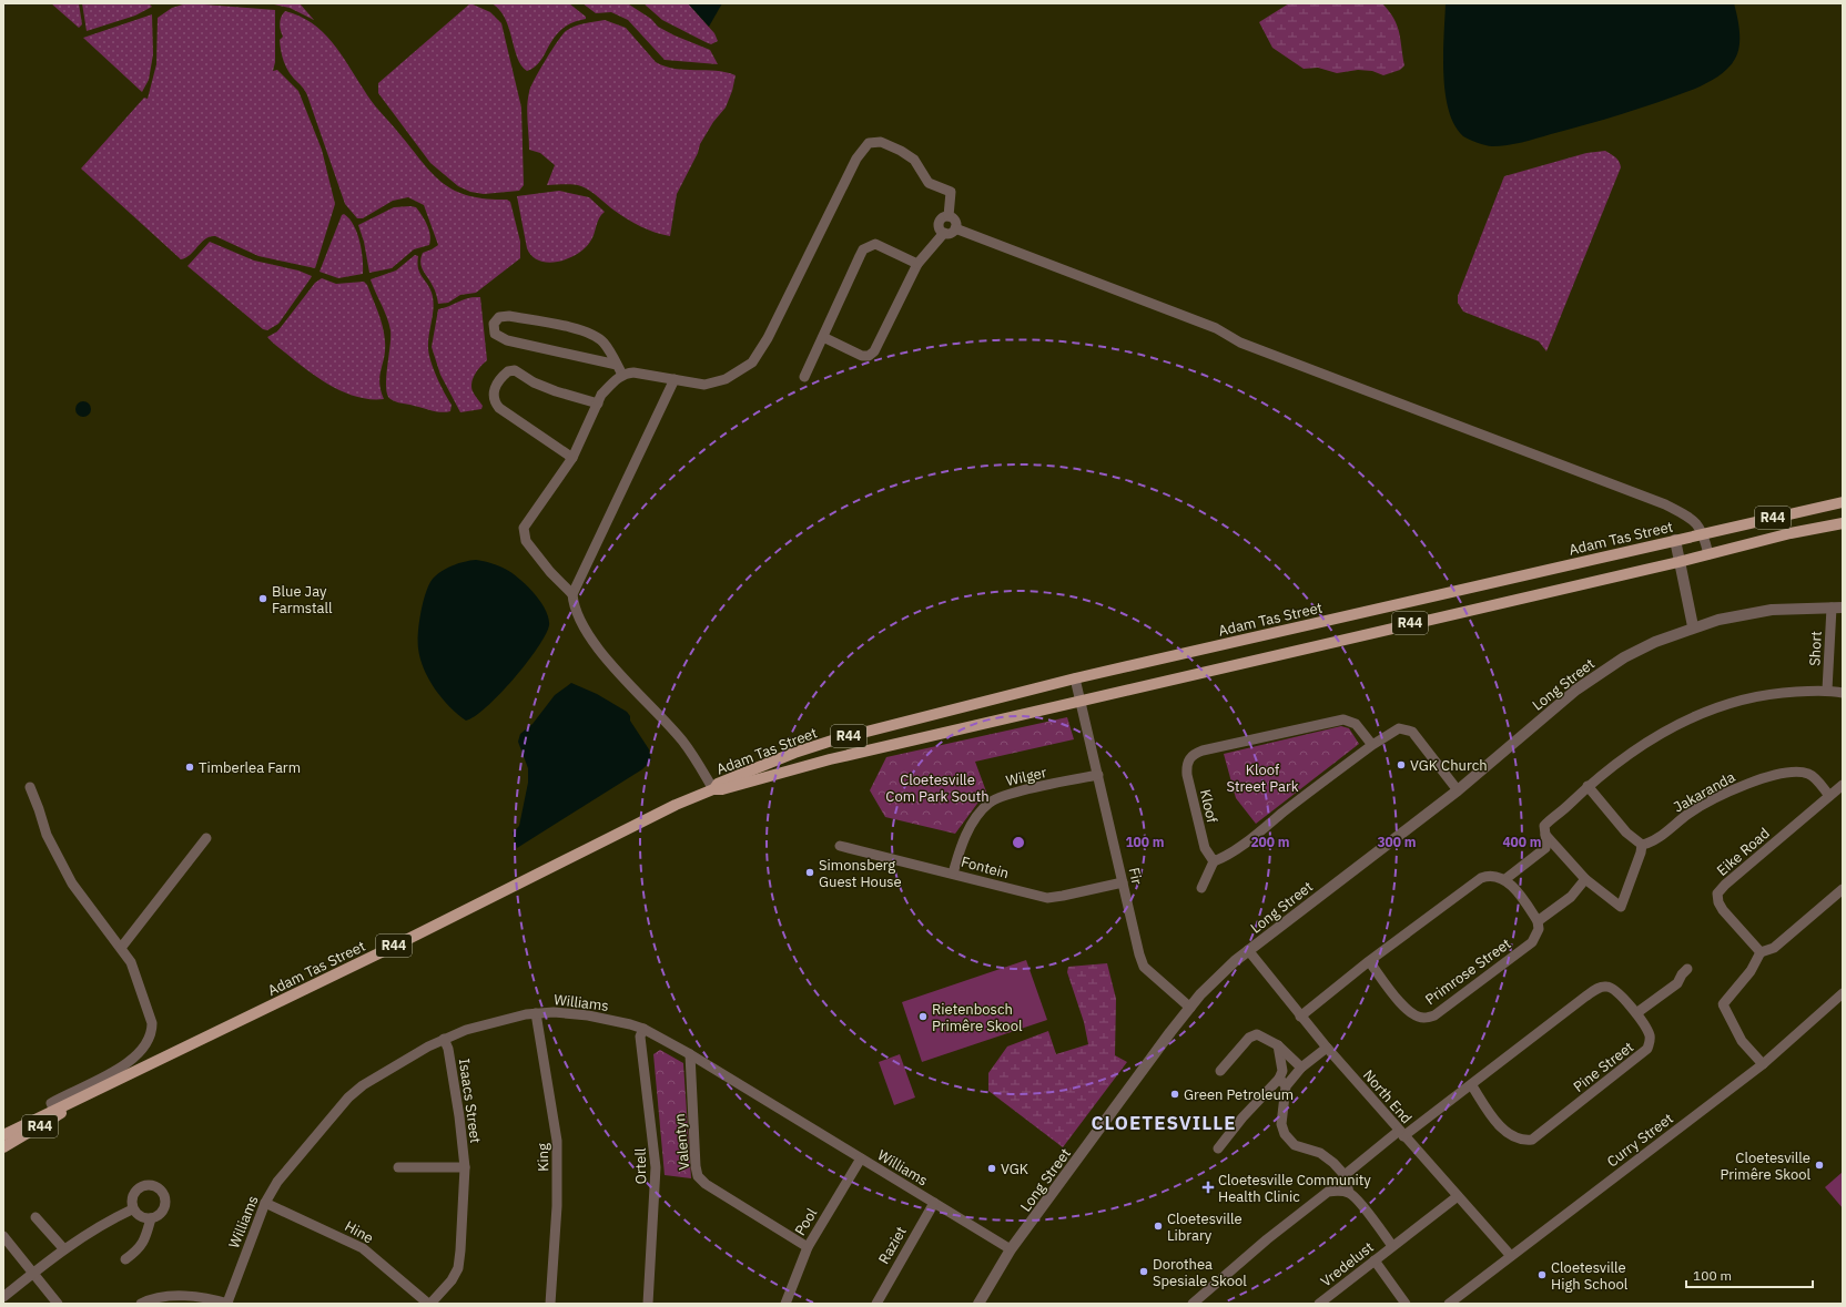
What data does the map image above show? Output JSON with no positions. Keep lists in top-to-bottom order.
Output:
{
  "streets": {
    "main road": ["R44", "Adam Tas Street"],
    "street": [
      "Short",
      "Long Street",
      "Wilger",
      "Jakaranda",
      "Kloof",
      "Eike Road",
      "Fontein",
      "Fir",
      "Primrose Street",
      "Williams",
      "Pine Street",
      "North End",
      "Isaacs Street",
      "Curry Street",
      "Valentyn",
      "King",
      "Ortell",
      "Pool",
      "Hine",
      "Raziet",
      "Vredelust"
    ]
  },
  "crossings": [
    ["Adam Tas Street", "Fir"],
    ["Short", "Long Street"],
    ["Long Street", "Fir"],
    ["Long Street", "Williams"],
    ["Long Street", "North End"],
    ["Wilger", "Fontein"],
    ["Wilger", "Fir"],
    ["Jakaranda", "Eike Road"],
    ["Fontein", "Fir"],
    ["Williams", "Isaacs Street"],
    ["Williams", "Valentyn"],
    ["Williams", "King"],
    ["Williams", "Ortell"],
    ["Williams", "Pool"],
    ["Williams", "Hine"],
    ["Williams", "Raziet"],
    ["Pine Street", "North End"],
    ["North End", "Curry Street"],
    ["North End", "Vredelust"],
    ["Isaacs Street", "Hine"],
    ["Valentyn", "Pool"]
  ],
  "districts": ["CLOETESVILLE"],
  "parks": ["Kloof Street Park", "Cloetesville Com Park South"],
  "places": {
    "other": [
      "Blue Jay Farmstall",
      "VGK Church",
      "Timberlea Farm",
      "Simonsberg Guest House",
      "Rietenbosch Primêre Skool",
      "Green Petroleum",
      "Cloetesville Primêre Skool",
      "VGK",
      "Cloetesville Library",
      "Dorothea Spesiale Skool",
      "Cloetesville High School"
    ],
    "health": ["Cloetesville Community Health Clinic"]
  },
  "scale_bar": "100 m",
  "rings": [
    "100 m",
    "200 m",
    "300 m",
    "400 m"
  ]
}
